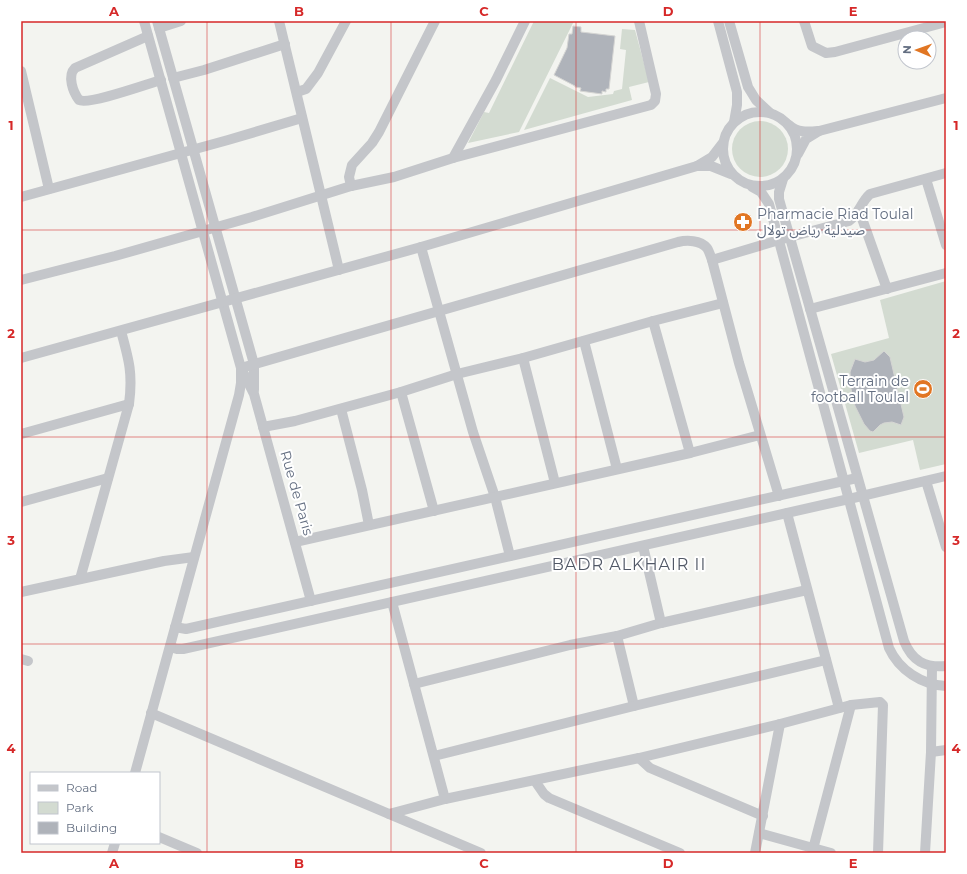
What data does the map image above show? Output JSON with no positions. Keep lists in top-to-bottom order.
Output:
{
  "streets": {
    "street": ["Rue de Paris"]
  },
  "districts": ["BADR ALKHAIR II"],
  "places": {
    "pharmacy": ["Pharmacie Riad Toulal صيدلية رياض تولال"],
    "sports": ["Terrain de football Toulal"]
  },
  "legend": ["Road", "Park", "Building"],
  "north": "left",
  "grid": {
    "columns": [
      "A",
      "B",
      "C",
      "D",
      "E"
    ],
    "rows": [
      "1",
      "2",
      "3",
      "4"
    ]
  }
}
